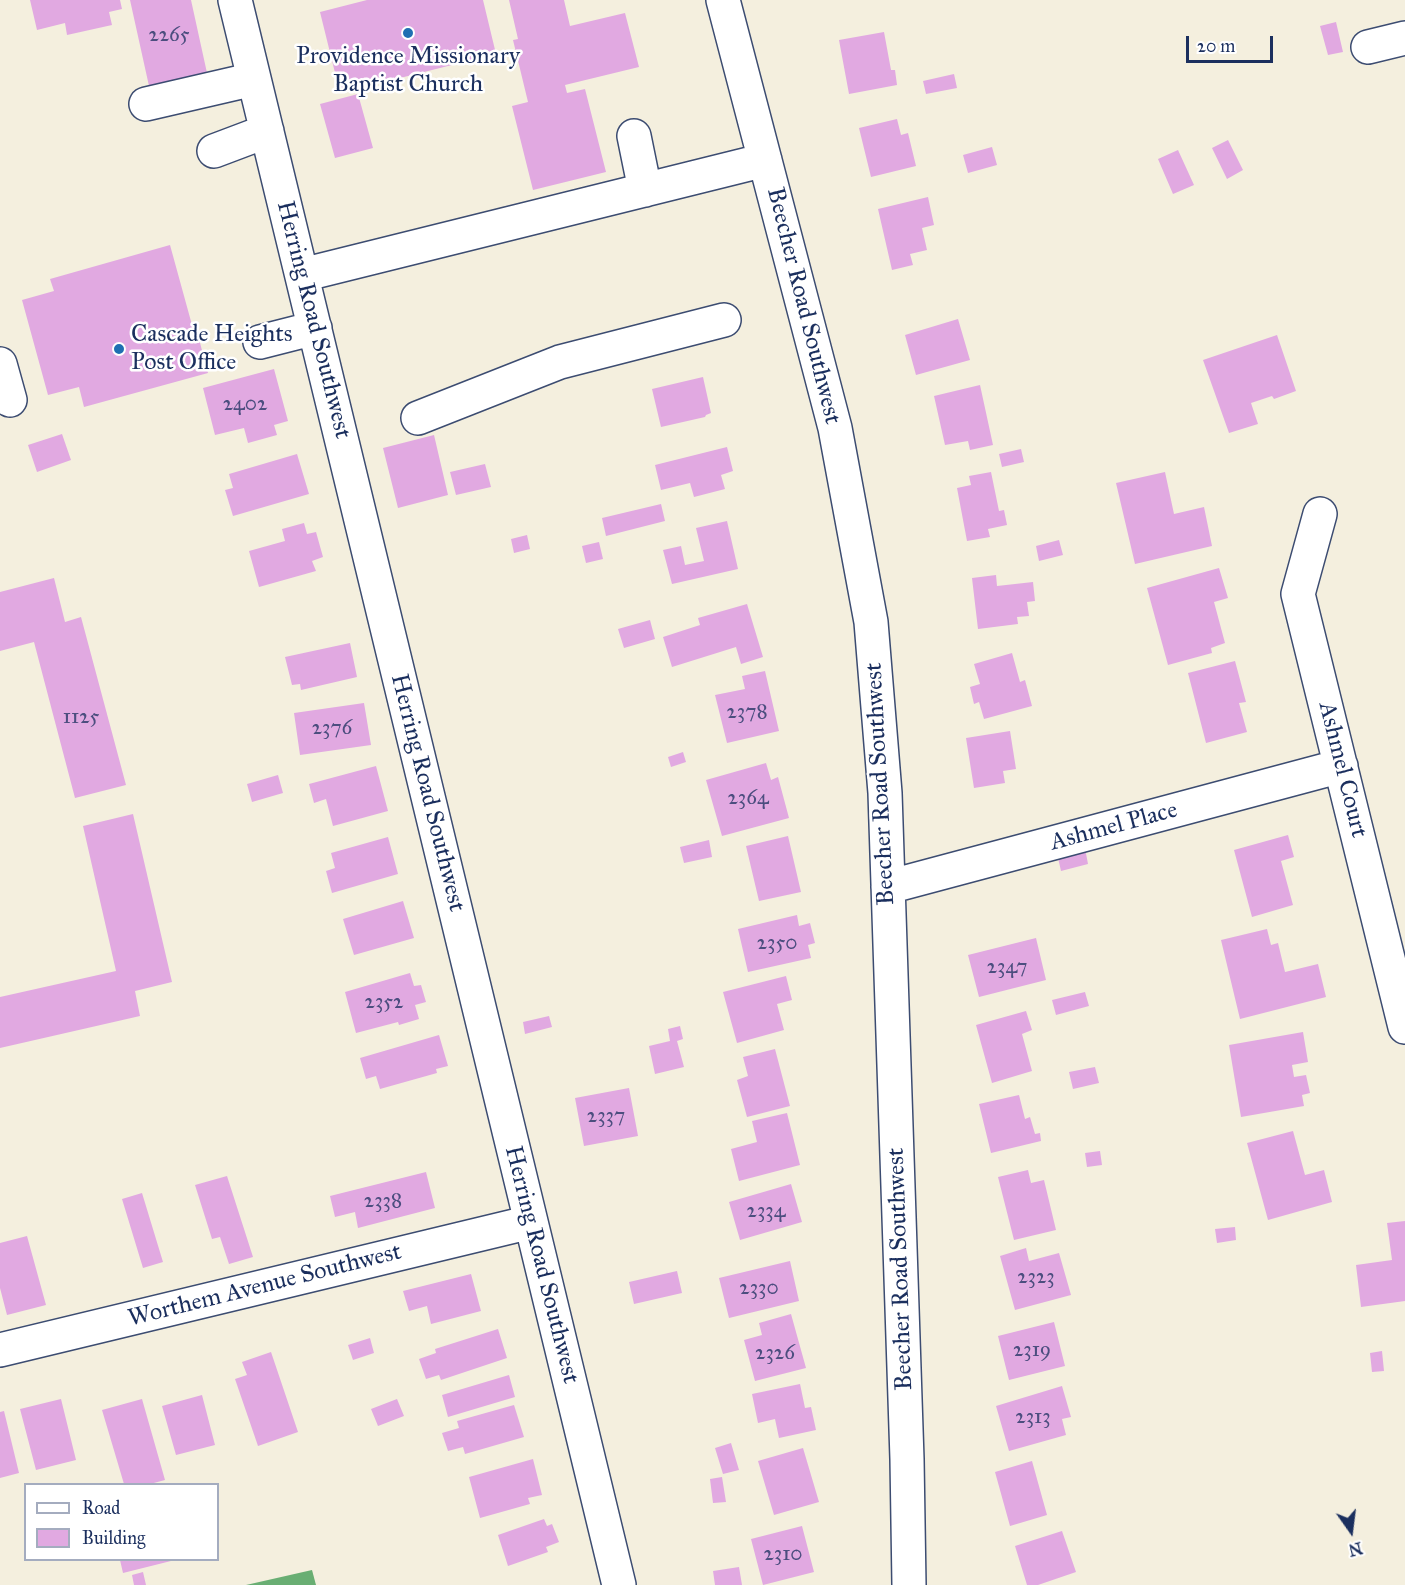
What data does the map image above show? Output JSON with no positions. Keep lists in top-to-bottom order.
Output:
{
  "streets": {
    "street": [
      "Beecher Road Southwest",
      "Herring Road Southwest",
      "Ashmel Court",
      "Ashmel Place",
      "Worthem Avenue Southwest"
    ]
  },
  "crossings": [
    ["Beecher Road Southwest", "Ashmel Place"],
    ["Herring Road Southwest", "Worthem Avenue Southwest"],
    ["Ashmel Court", "Ashmel Place"]
  ],
  "places": ["Providence Missionary Baptist Church", "Cascade Heights Post Office"],
  "house_numbers": [
    "2265",
    "2402",
    "2378",
    "1125",
    "2376",
    "2364",
    "2350",
    "2347",
    "2352",
    "2337",
    "2338",
    "2334",
    "2323",
    "2330",
    "2319",
    "2326",
    "2313",
    "2310"
  ],
  "legend": ["Road", "Building"],
  "scale_bar": "20 m",
  "north": "bottom"
}
